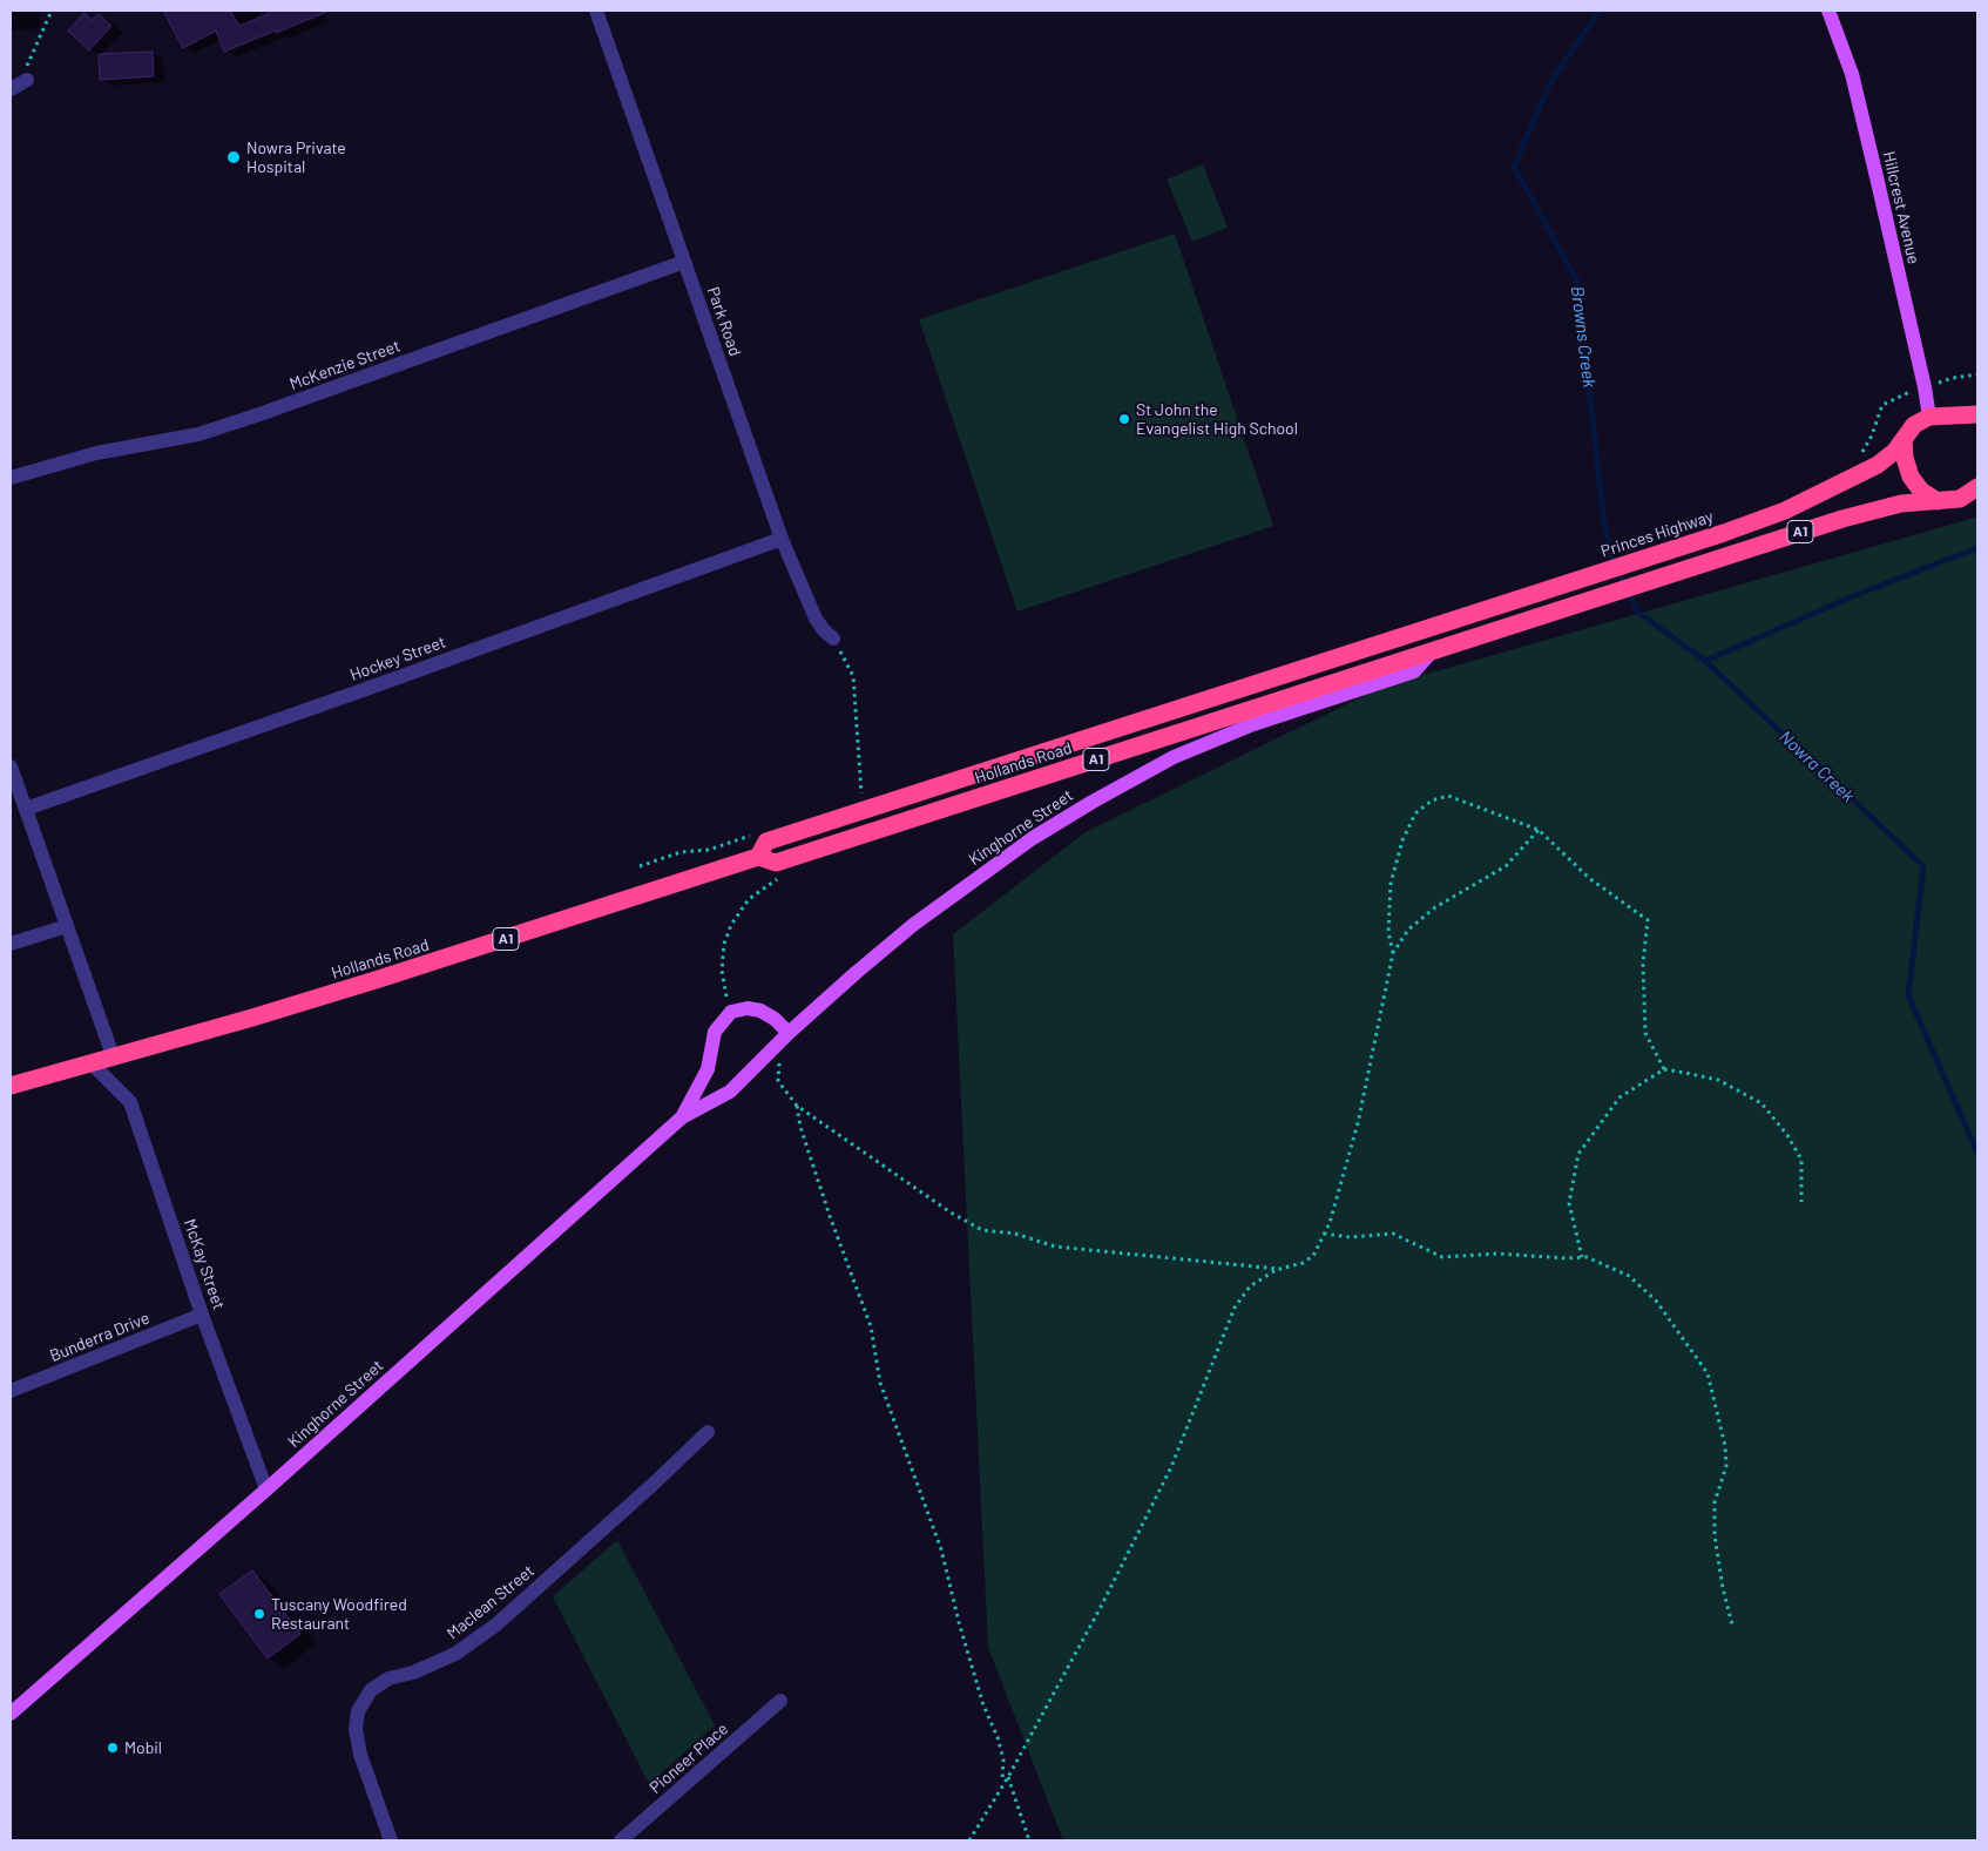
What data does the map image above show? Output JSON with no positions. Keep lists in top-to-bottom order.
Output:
{
  "streets": {
    "highway": ["A1", "Princes Highway", "Hollands Road"],
    "main road": ["Hillcrest Avenue", "Kinghorne Street"],
    "street": [
      "Park Road",
      "McKenzie Street",
      "Hockey Street",
      "McKay Street",
      "Bunderra Drive",
      "Maclean Street",
      "Pioneer Place"
    ]
  },
  "crossings": [
    ["Hillcrest Avenue", "A1"],
    ["Park Road", "McKenzie Street"],
    ["Park Road", "Hockey Street"],
    ["A1", "Princes Highway"],
    ["A1", "Hollands Road"],
    ["A1", "Kinghorne Street"],
    ["Princes Highway", "Hollands Road"],
    ["Hollands Road", "Kinghorne Street"],
    ["Hollands Road", "McKay Street"],
    ["Kinghorne Street", "McKay Street"],
    ["McKay Street", "Bunderra Drive"]
  ],
  "water": ["Browns Creek", "Nowra Creek"],
  "places": [
    "Nowra Private Hospital",
    "St John the Evangelist High School",
    "Tuscany Woodfired Restaurant",
    "Mobil"
  ]
}
